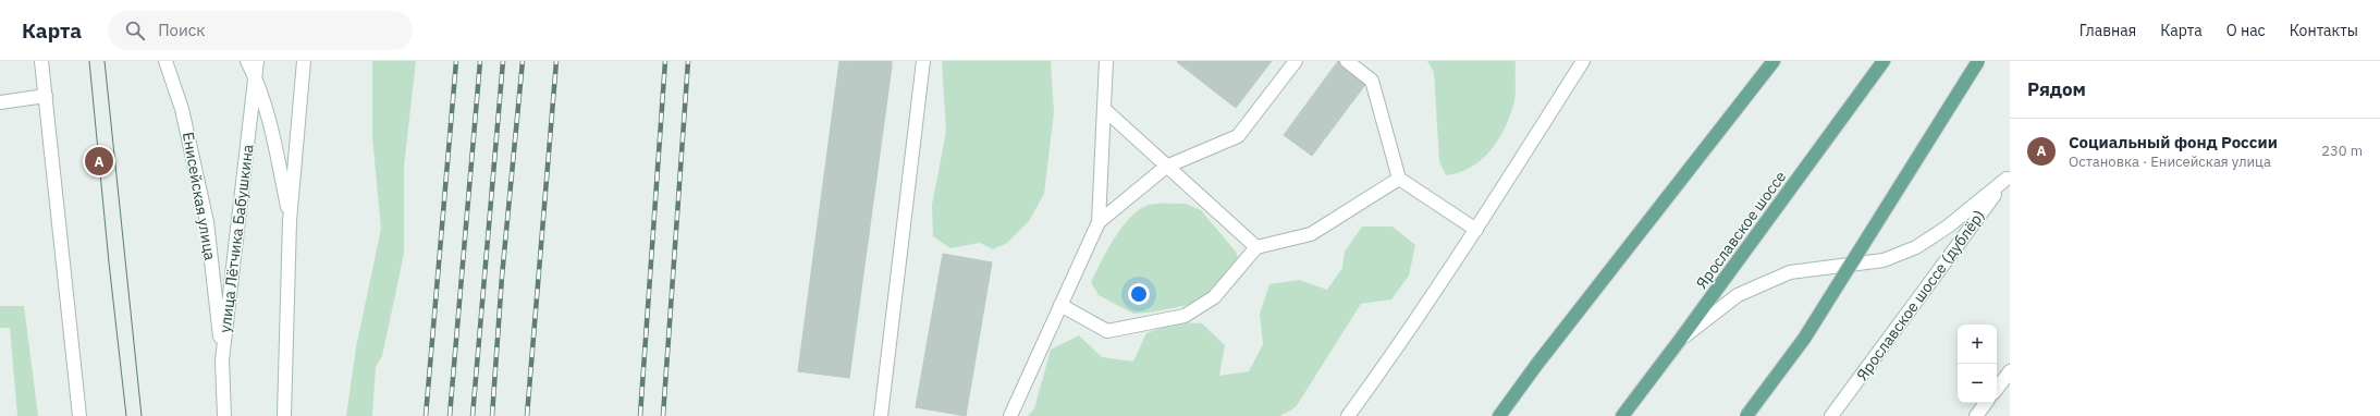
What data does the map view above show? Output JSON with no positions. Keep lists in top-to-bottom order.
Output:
{
  "streets": {
    "main road": [
      "Енисейская улица",
      "Ярославское шоссе",
      "улица Лётчика Бабушкина",
      "Ярославское шоссе (дублёр)"
    ]
  },
  "crossings": [
    ["Енисейская улица", "улица Лётчика Бабушкина"]
  ],
  "page": {
    "header": "Карта",
    "search": "Поиск",
    "nav": [
      "Главная",
      "Карта",
      "О нас",
      "Контакты"
    ],
    "heading": "Рядом",
    "list": [
      {
        "mark": "A",
        "name": "Социальный фонд России",
        "note": "Остановка · Енисейская улица",
        "value": "230 m"
      }
    ],
    "pins": "A",
    "map_buttons": ["+", "−"]
  }
}
